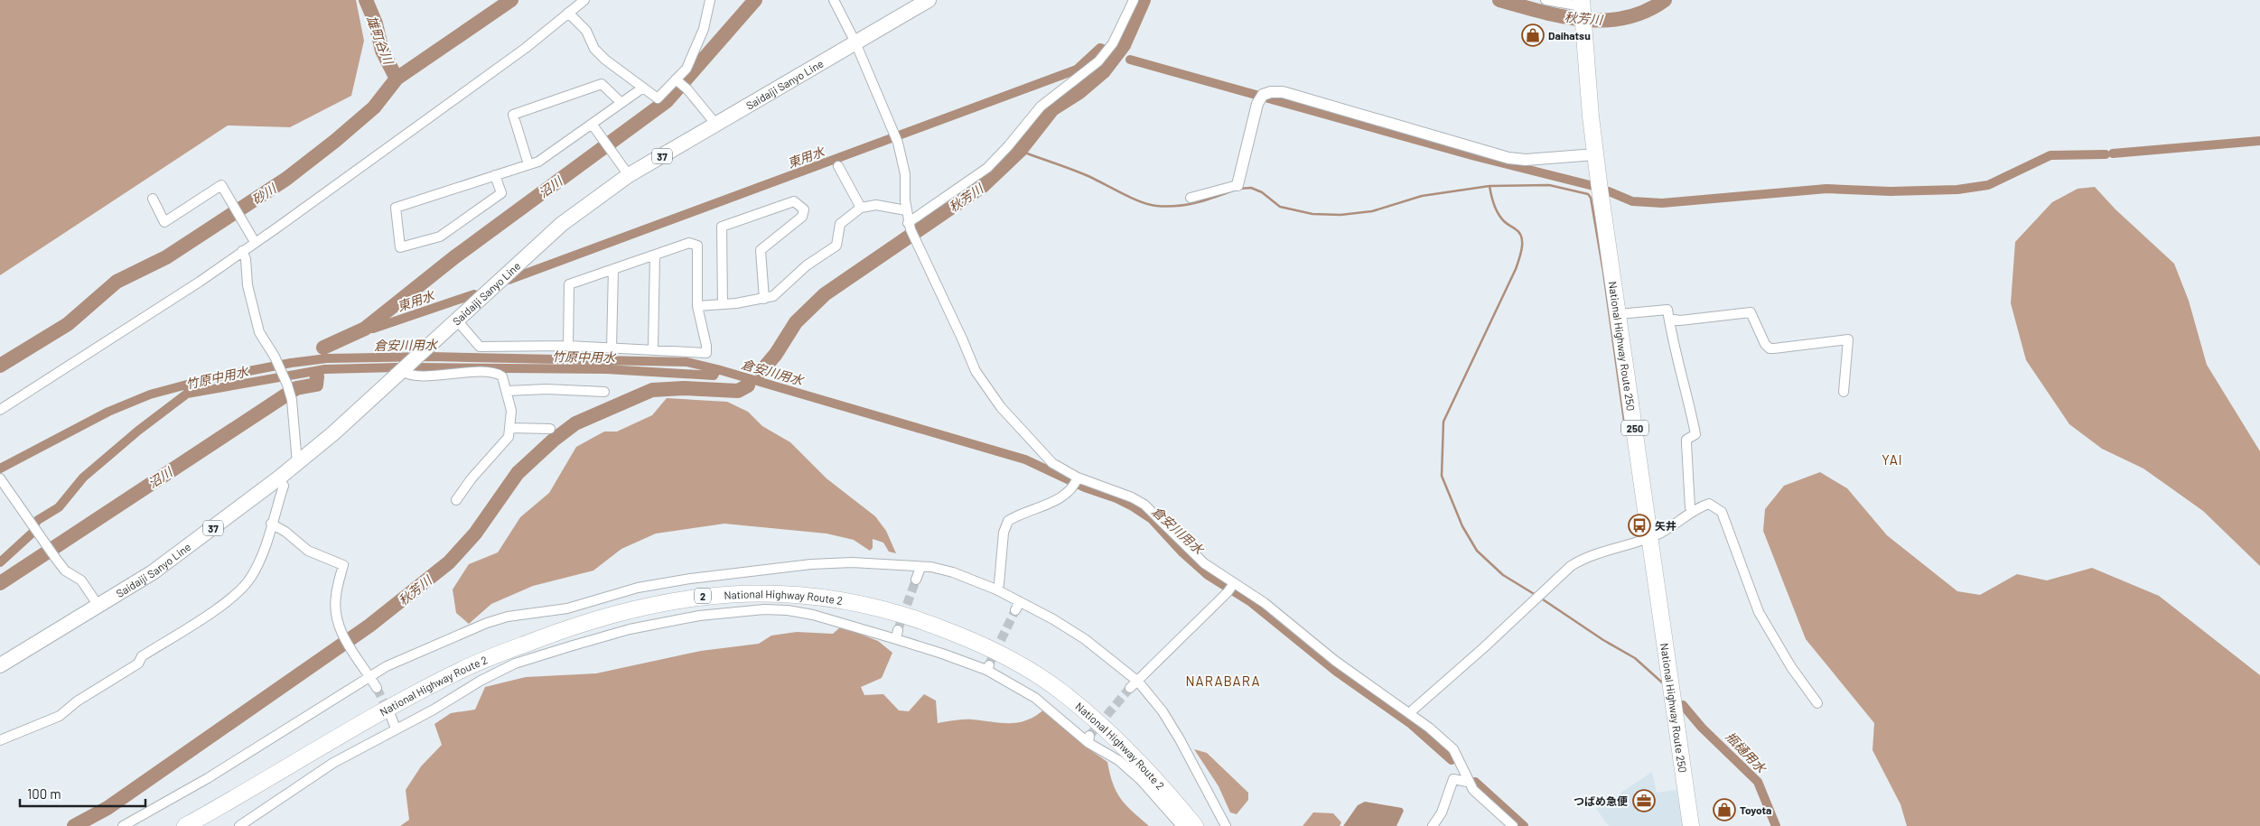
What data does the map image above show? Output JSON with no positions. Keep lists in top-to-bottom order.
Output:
{
  "streets": {
    "highway": [
      "National Highway Route 250",
      "250",
      "2",
      "National Highway Route 2"
    ],
    "main road": ["Saidaiji Sanyo Line", "37"]
  },
  "districts": ["YAI", "NARABARA"],
  "water": [
    "秋芳川",
    "雄町谷川",
    "東用水",
    "沼川",
    "砂川",
    "倉安川用水",
    "竹原中用水",
    "瓶樋用水"
  ],
  "places": {
    "shop": ["Daihatsu", "Toyota"],
    "bus stop": ["矢井"],
    "office": ["つばめ急便"]
  },
  "scale_bar": "100 m"
}
